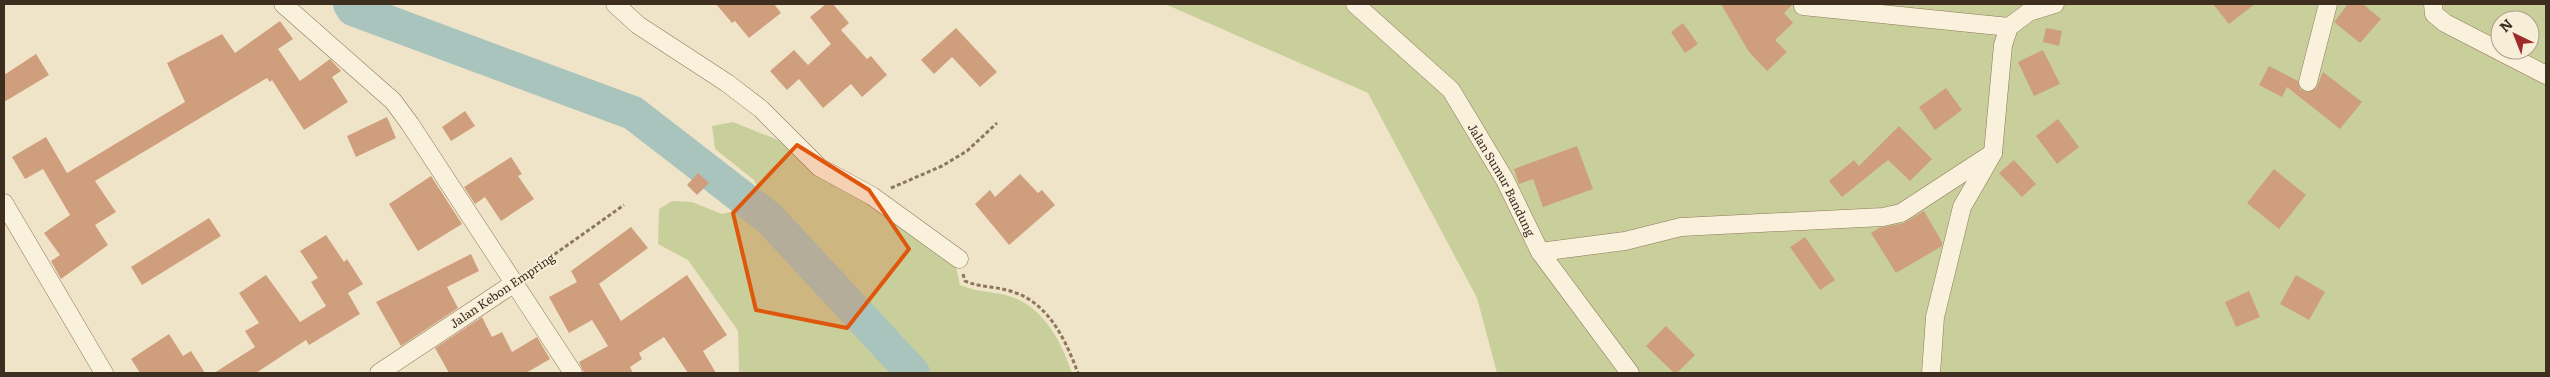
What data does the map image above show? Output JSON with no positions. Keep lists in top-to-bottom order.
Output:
{
  "streets": {
    "street": ["Jalan Sumur Bandung", "Jalan Kebon Empring"]
  },
  "north": "top left"
}
